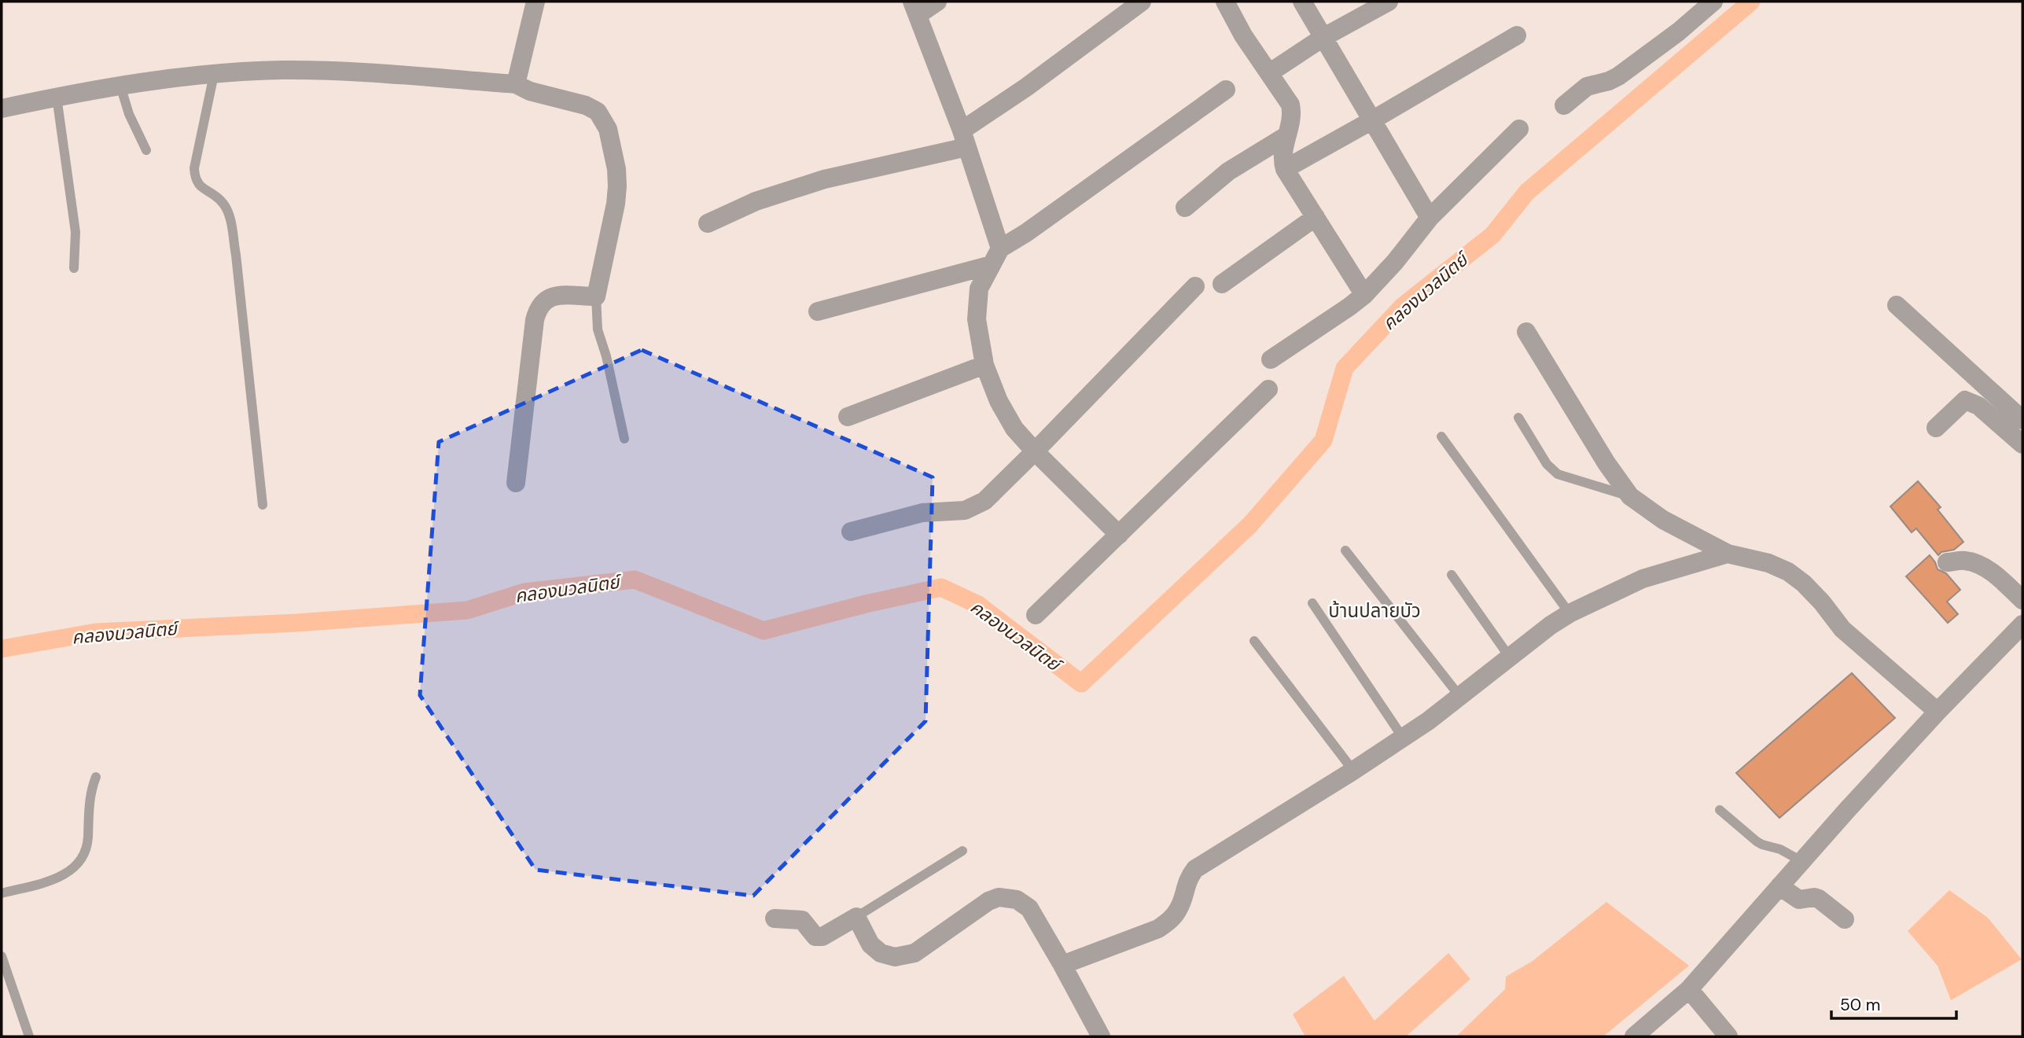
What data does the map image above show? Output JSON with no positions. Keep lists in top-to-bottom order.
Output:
{
  "districts": ["บ้านปลายบัว"],
  "water": ["คลองนวลนิตย์"],
  "scale_bar": "50 m"
}
